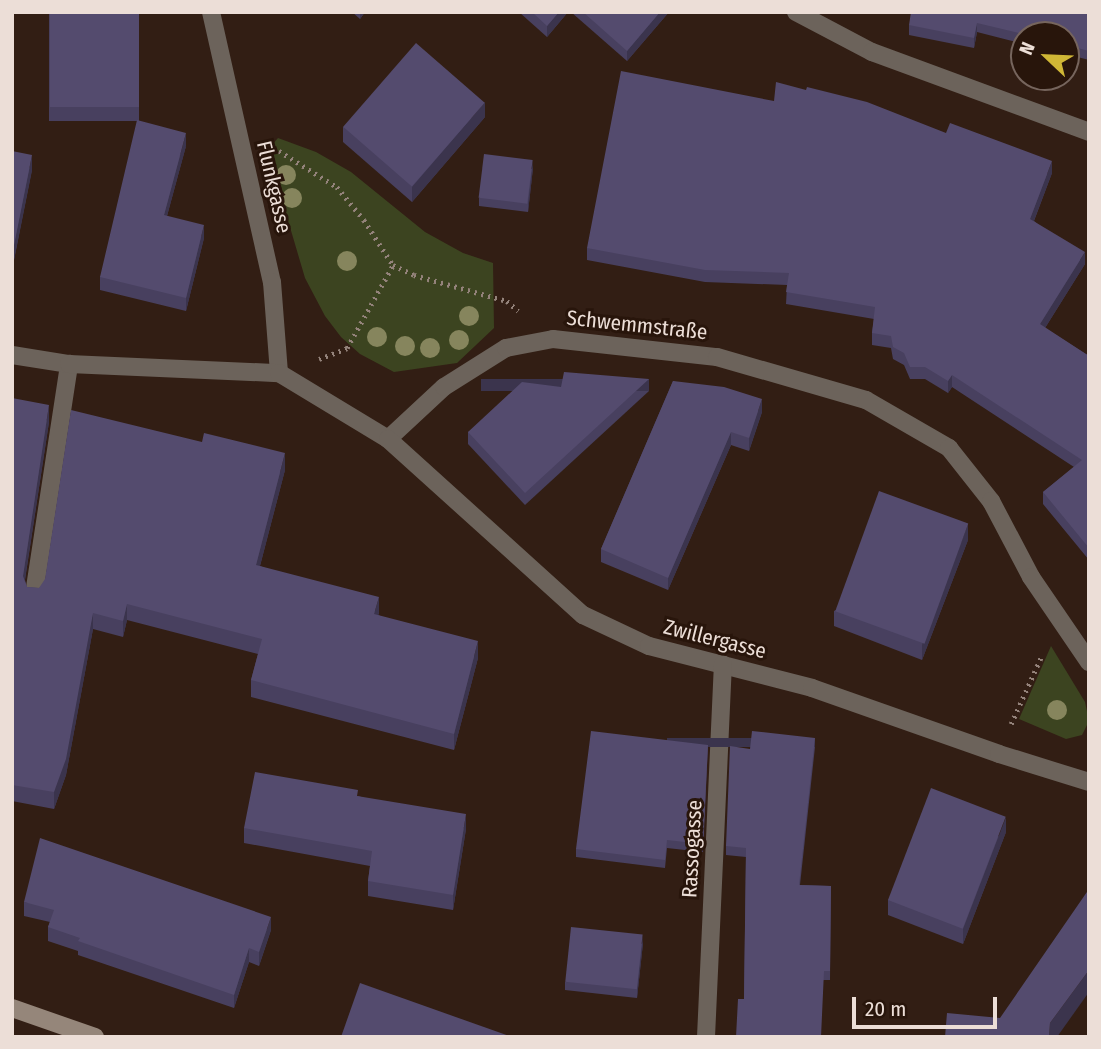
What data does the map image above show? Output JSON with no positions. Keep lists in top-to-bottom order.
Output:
{
  "streets": {
    "street": [
      "Flunkgasse",
      "Schwemmstraße",
      "Zwillergasse",
      "Rassogasse"
    ]
  },
  "crossings": [
    ["Schwemmstraße", "Zwillergasse"],
    ["Zwillergasse", "Rassogasse"]
  ],
  "scale_bar": "20 m",
  "north": "top left"
}
